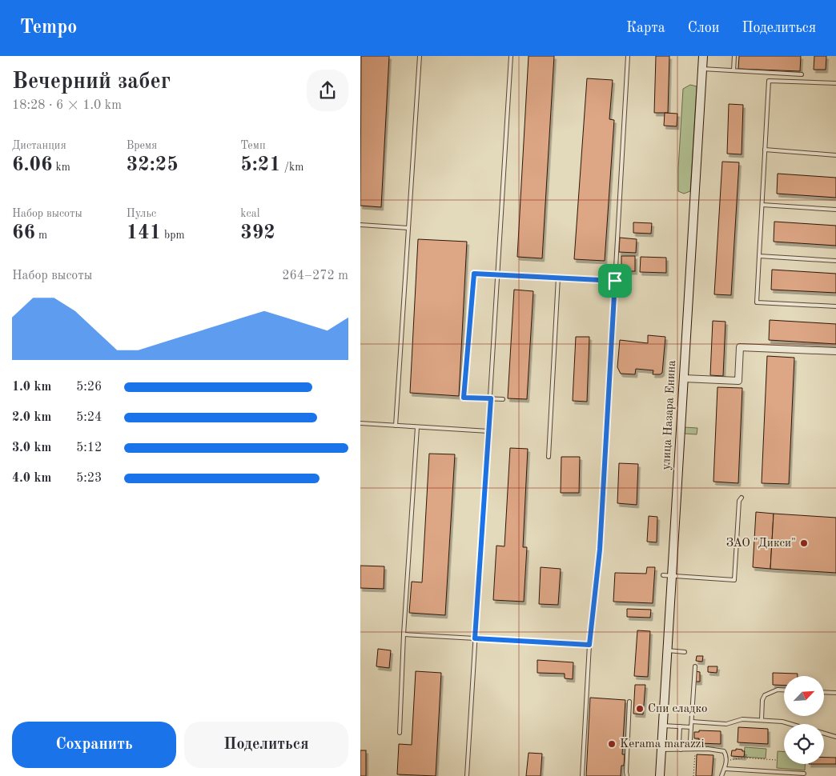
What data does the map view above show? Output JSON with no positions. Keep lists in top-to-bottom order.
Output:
{
  "streets": {
    "main road": ["улица Назара Енина"]
  },
  "places": ["ЗАО \"Дикси\"", "Спи сладко", "Kerama marazzi"],
  "north": "top right",
  "page": {
    "header": "Tempo",
    "nav": ["Карта", "Слои", "Поделиться"],
    "heading": ["Вечерний забег", "18:28 · 6 × 1.0 km"],
    "stats": [
      ["Дистанция", "6.06 km"],
      ["Время", "32:25"],
      ["Темп", "5:21 /km"],
      ["Набор высоты", "66 m"],
      ["Пульс", "141 bpm"],
      ["kcal", "392"]
    ],
    "chart": ["Набор высоты", "264–272 m"],
    "list": [
      {
        "name": "1.0 km",
        "note": "5:26"
      },
      {
        "name": "2.0 km",
        "note": "5:24"
      },
      {
        "name": "3.0 km",
        "note": "5:12"
      },
      {
        "name": "4.0 km",
        "note": "5:23"
      }
    ],
    "buttons": ["Сохранить", "Поделиться"]
  }
}
